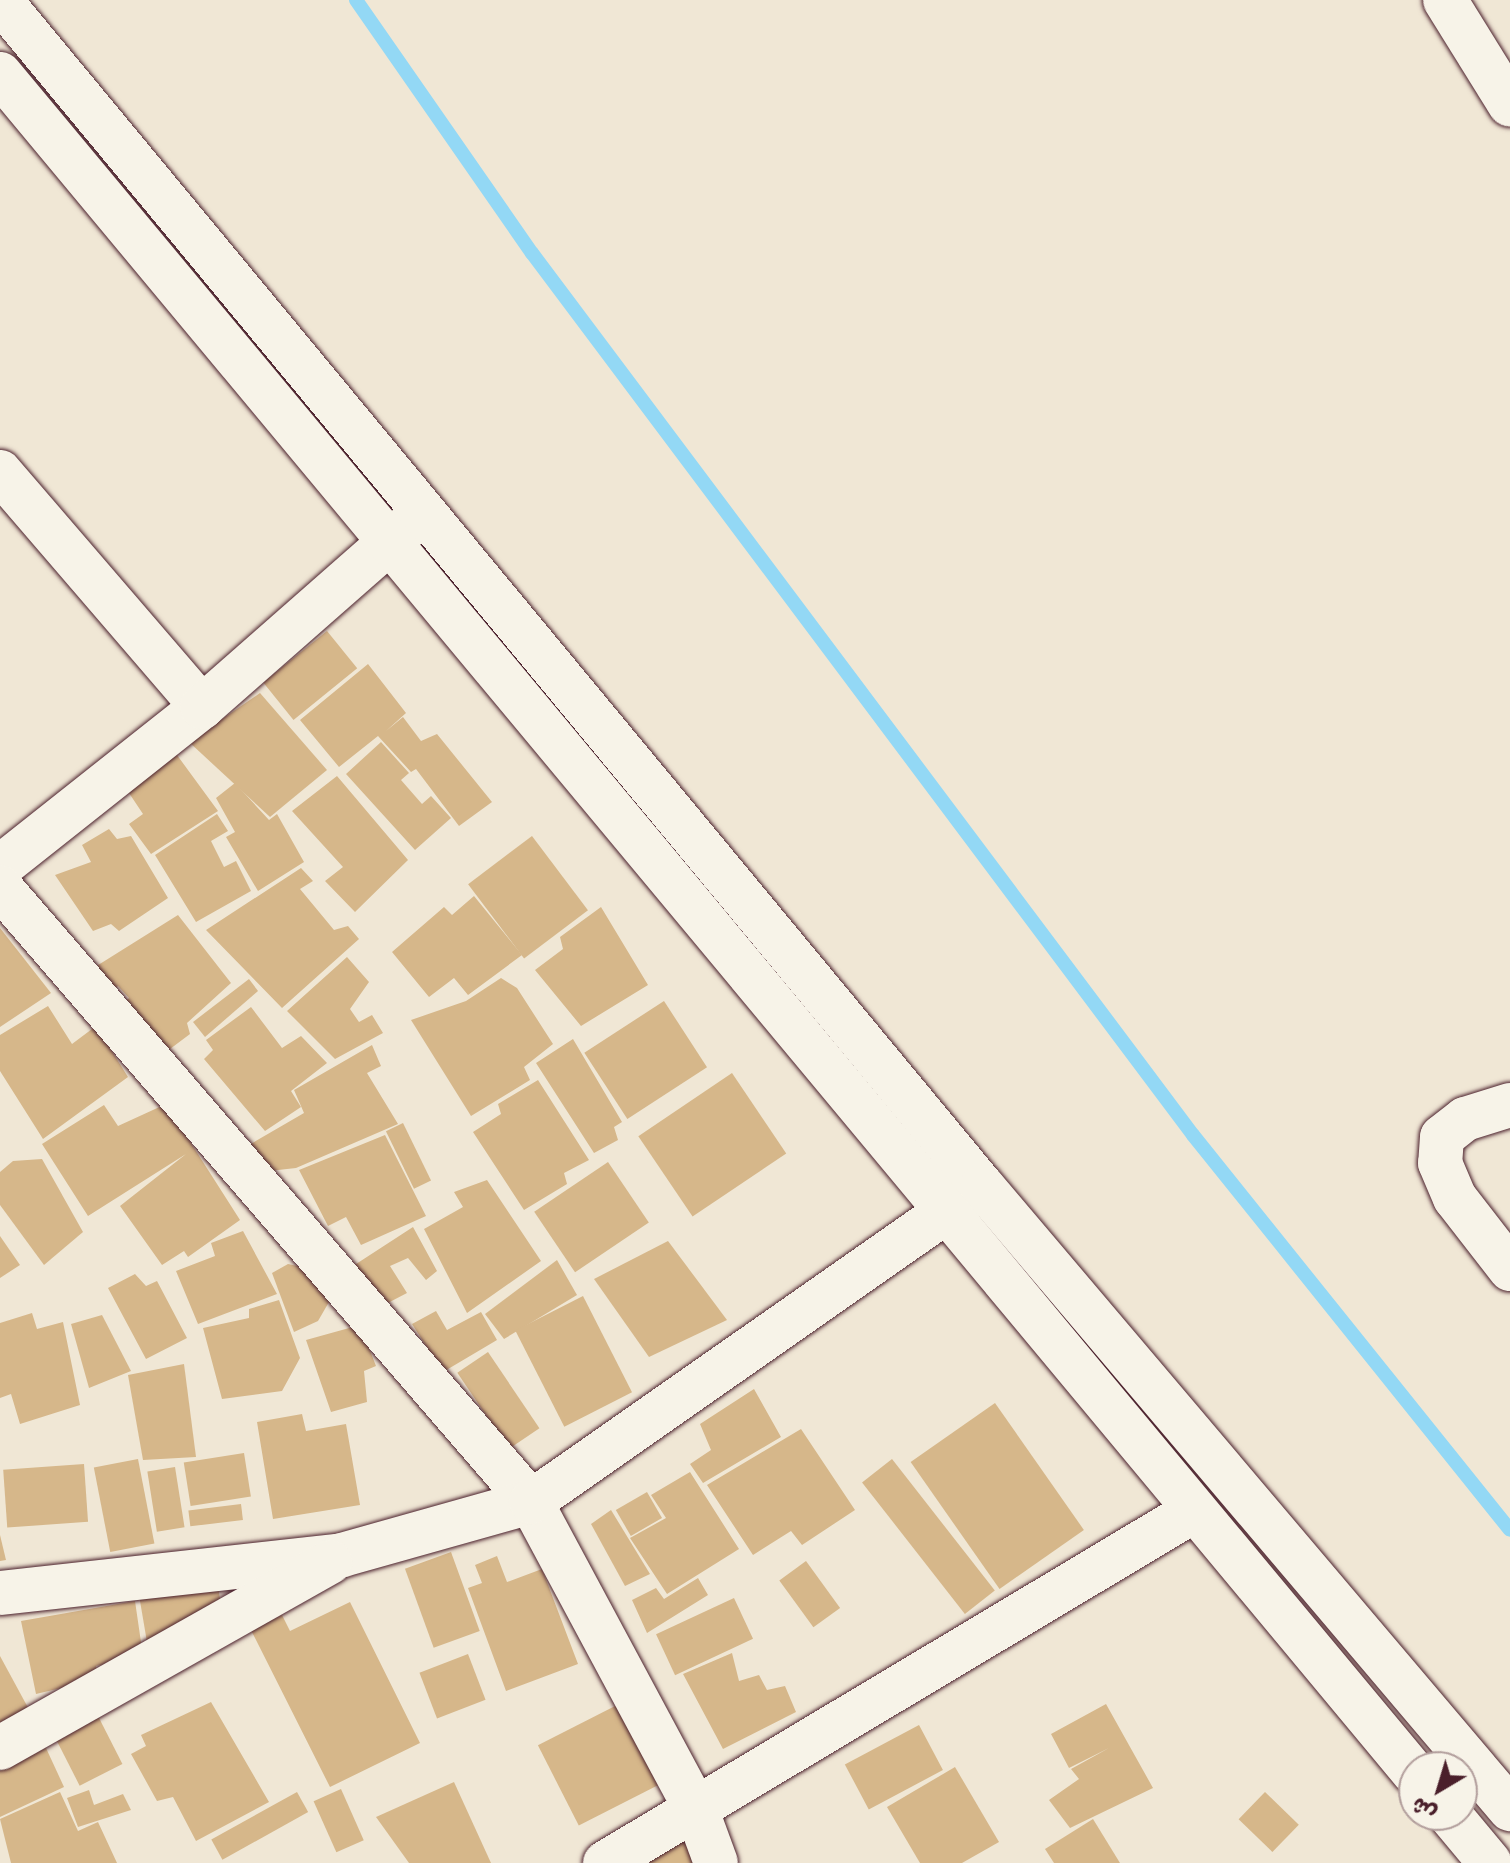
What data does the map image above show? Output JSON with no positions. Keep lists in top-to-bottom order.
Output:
{
  "north": "bottom left"
}
